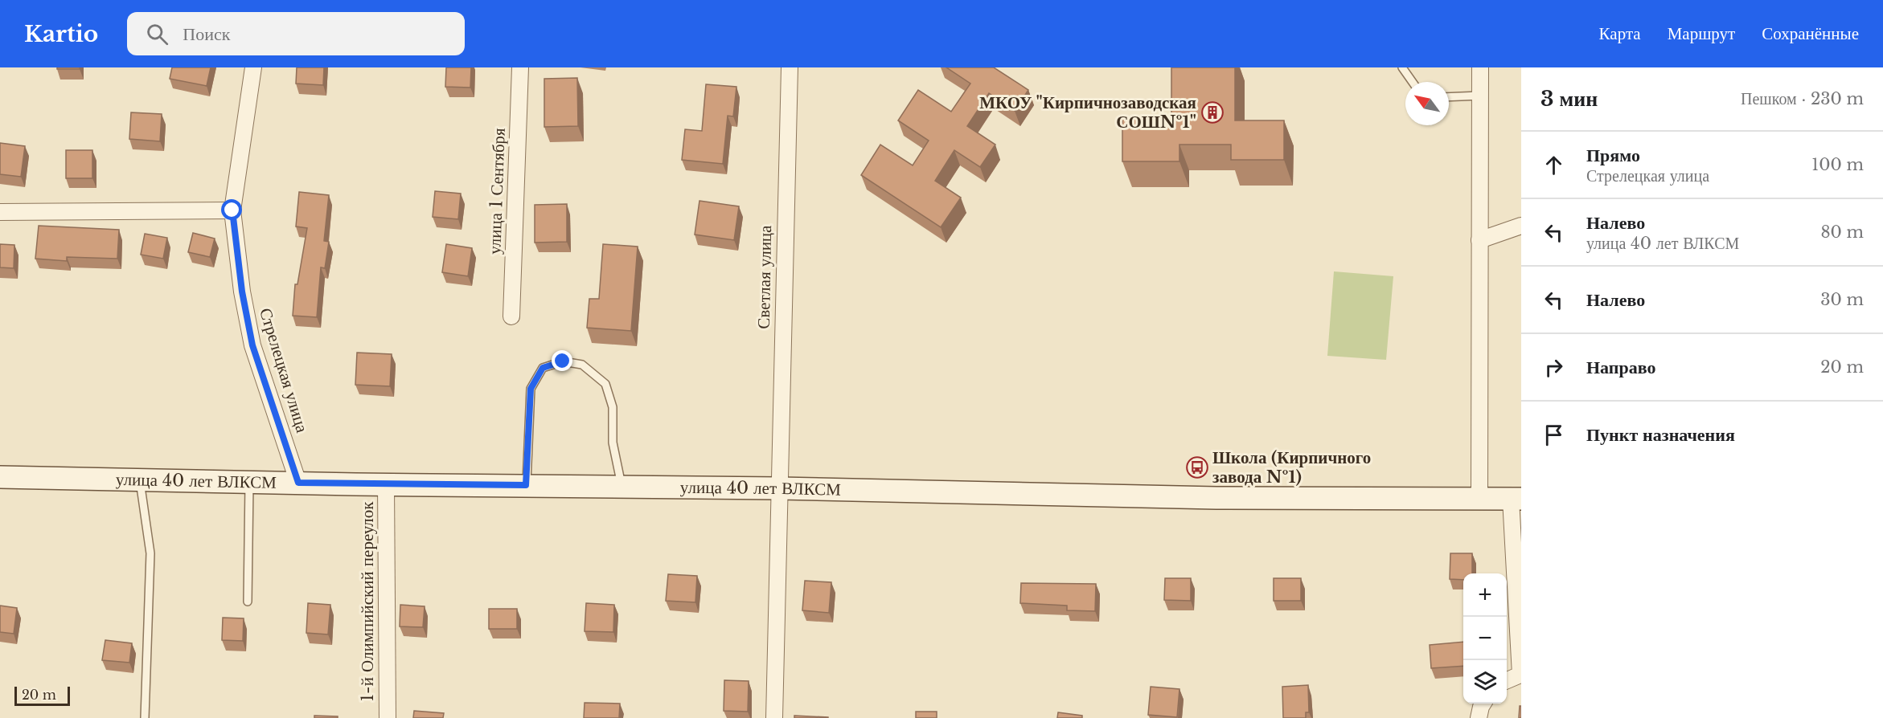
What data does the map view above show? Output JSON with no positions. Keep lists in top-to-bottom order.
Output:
{
  "streets": {
    "street": [
      "улица 1 Сентября",
      "Светлая улица",
      "Стрелецкая улица",
      "улица 40 лет ВЛКСМ",
      "1-й Олимпийский переулок"
    ]
  },
  "crossings": [
    ["Светлая улица", "улица 40 лет ВЛКСМ"],
    ["Стрелецкая улица", "улица 40 лет ВЛКСМ"],
    ["улица 40 лет ВЛКСМ", "1-й Олимпийский переулок"]
  ],
  "places": {
    "building": ["МКОУ \"Кирпичнозаводская СОШ№1\""],
    "bus stop": ["Школа (Кирпичного завода №1)"]
  },
  "scale_bar": "20 m",
  "north": "top left",
  "page": {
    "header": "Kartio",
    "search": "Поиск",
    "nav": ["Карта", "Маршрут", "Сохранённые"],
    "heading": ["3 мин", "Пешком · 230 m"],
    "list": [
      ["Прямо", "Стрелецкая улица", "100 m"],
      ["Налево", "улица 40 лет ВЛКСМ", "80 m"],
      ["Налево", "30 m"],
      ["Направо", "20 m"],
      "Пункт назначения"
    ],
    "map_buttons": ["+", "−"],
    "scale": "20 m"
  }
}
